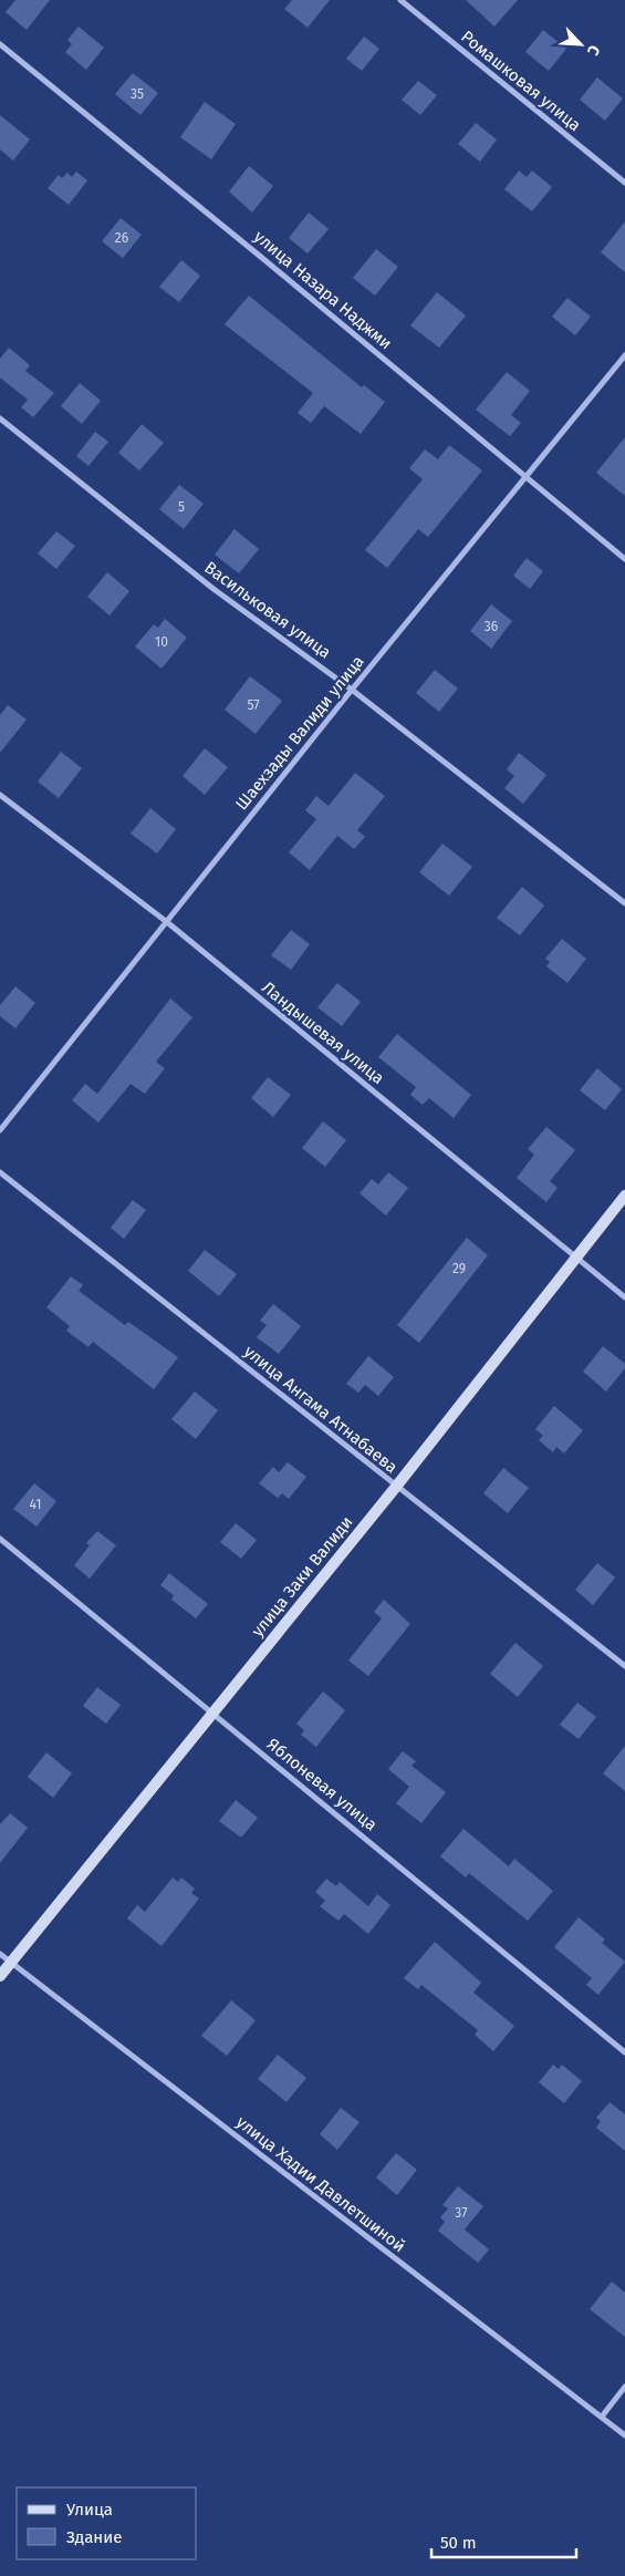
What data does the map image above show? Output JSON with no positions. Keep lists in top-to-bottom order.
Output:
{
  "streets": {
    "street": [
      "Ромашковая улица",
      "улица Назара Наджми",
      "Васильковая улица",
      "Шаехзады Валиди улица",
      "Ландышевая улица",
      "улица Ангама Атнабаева",
      "улица Заки Валиди",
      "Яблоневая улица",
      "улица Хадии Давлетшиной"
    ]
  },
  "crossings": [
    ["улица Назара Наджми", "Шаехзады Валиди улица"],
    ["Васильковая улица", "Шаехзады Валиди улица"],
    ["Шаехзады Валиди улица", "Ландышевая улица"],
    ["Ландышевая улица", "улица Заки Валиди"],
    ["улица Ангама Атнабаева", "улица Заки Валиди"],
    ["улица Заки Валиди", "Яблоневая улица"],
    ["улица Заки Валиди", "улица Хадии Давлетшиной"]
  ],
  "house_numbers": [
    "35",
    "26",
    "5",
    "36",
    "10",
    "57",
    "29",
    "41",
    "37"
  ],
  "legend": ["Улица", "Здание"],
  "scale_bar": "50 m",
  "north": "bottom right"
}
